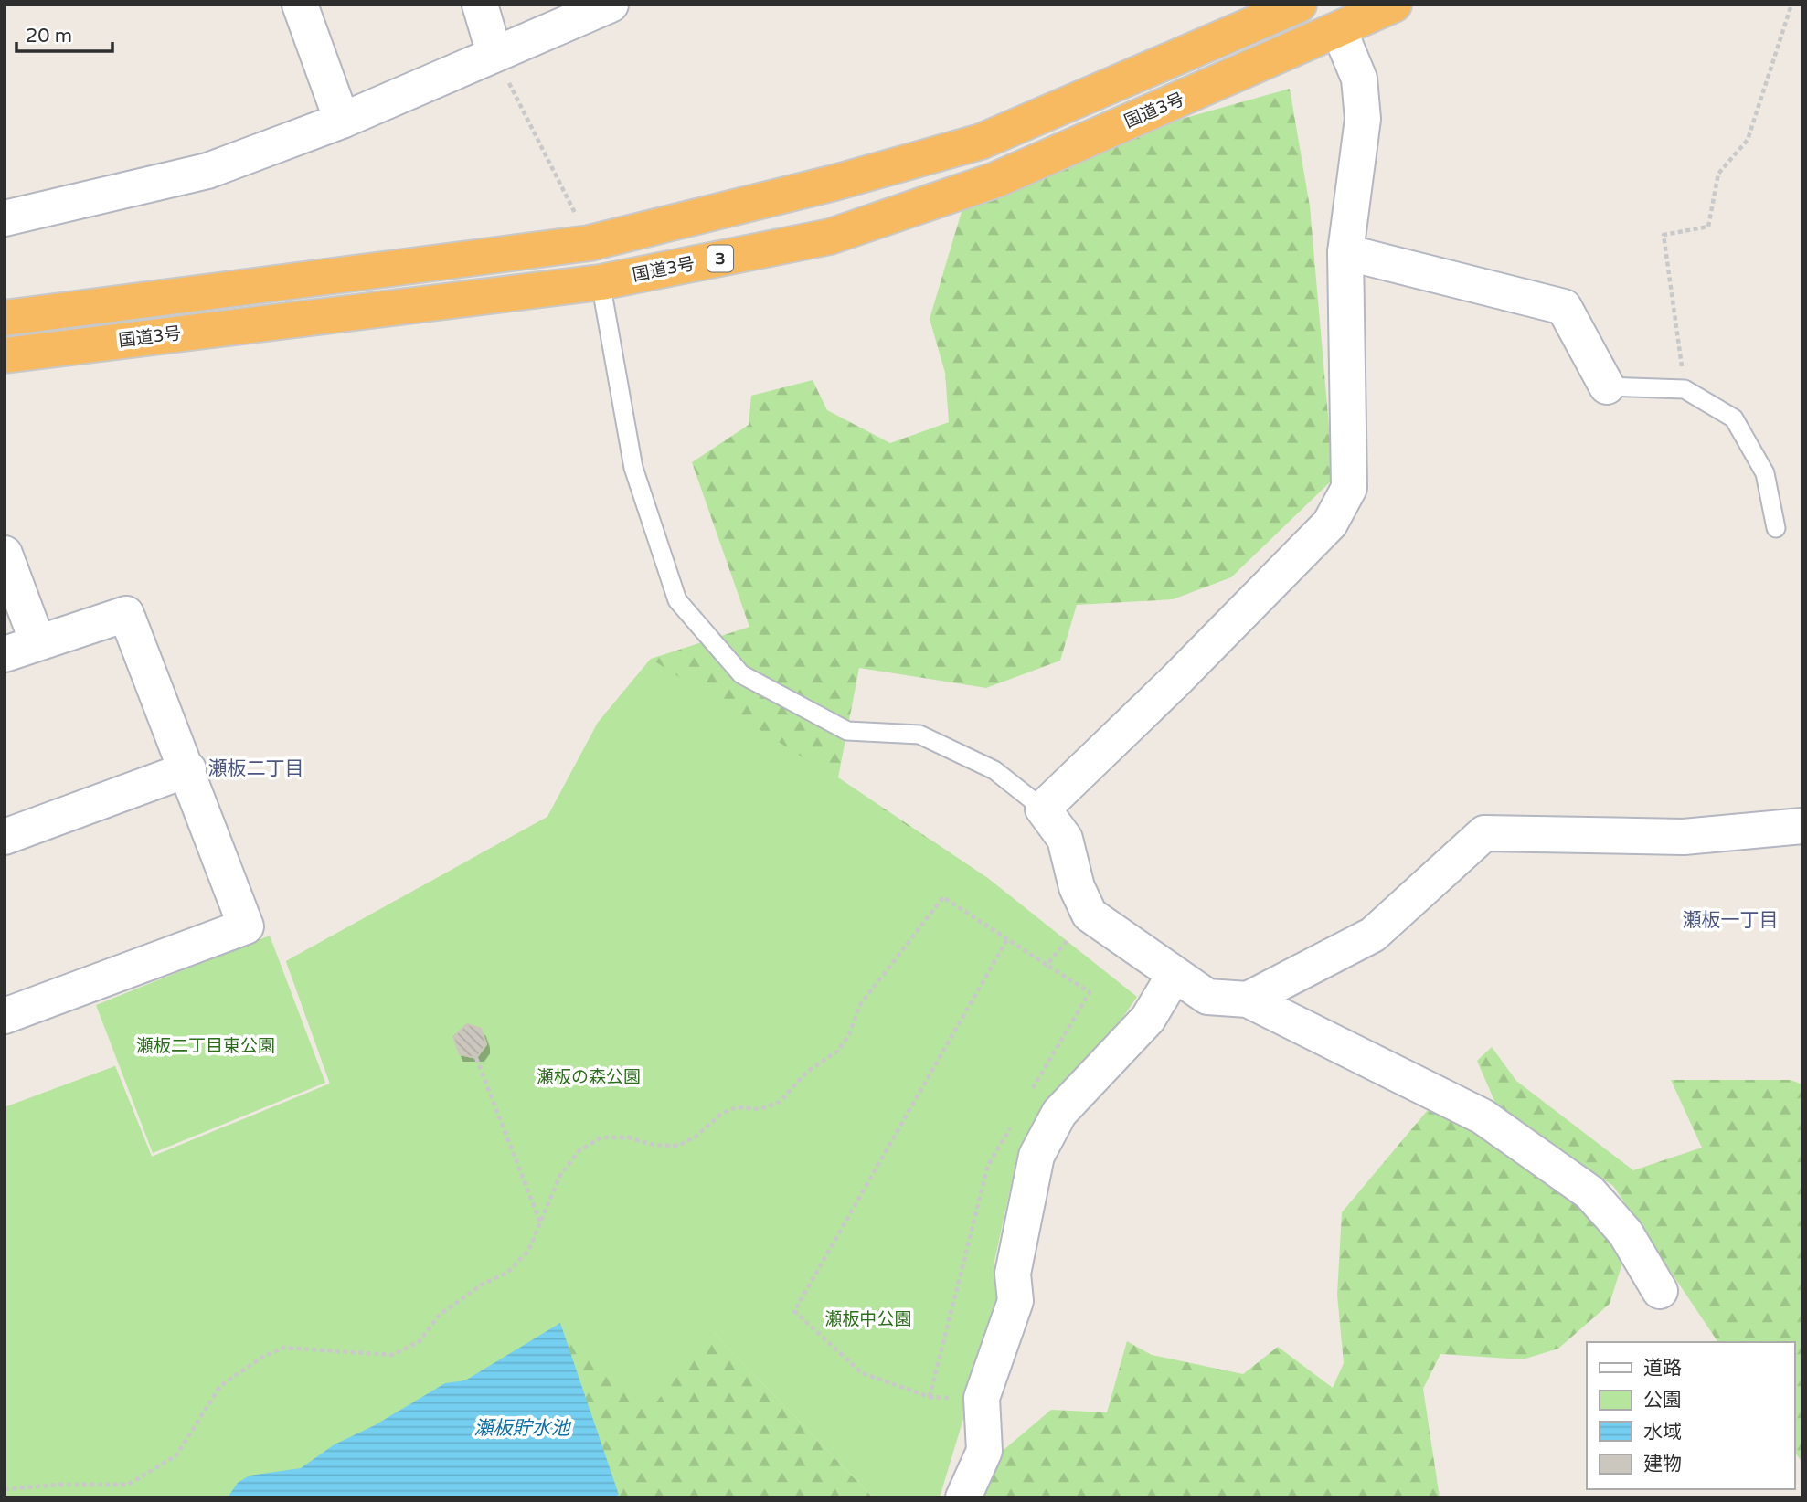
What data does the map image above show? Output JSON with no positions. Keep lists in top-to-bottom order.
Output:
{
  "streets": {
    "highway": ["国道3号", "3"]
  },
  "districts": ["瀬板二丁目", "瀬板一丁目"],
  "water": ["瀬板貯水池"],
  "parks": ["瀬板二丁目東公園", "瀬板の森公園", "瀬板中公園"],
  "legend": [
    "道路",
    "公園",
    "水域",
    "建物"
  ],
  "scale_bar": "20 m"
}
